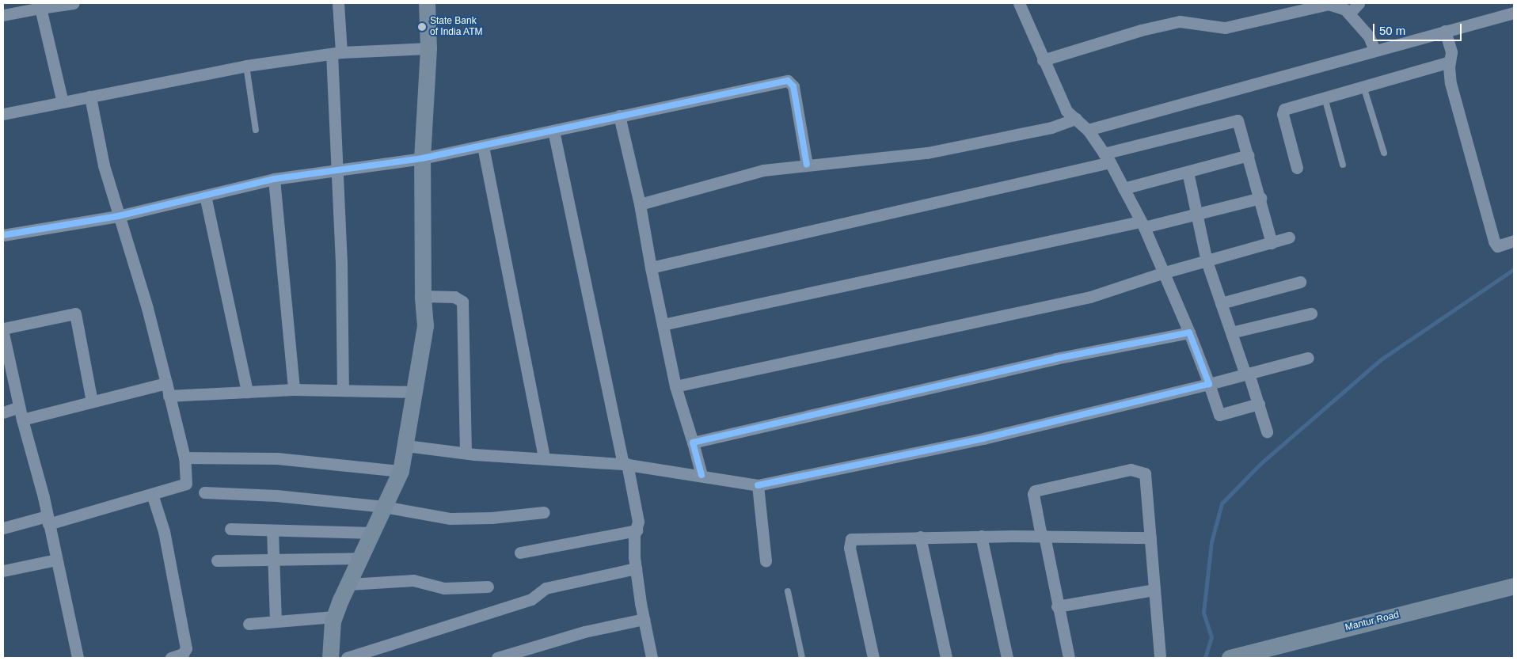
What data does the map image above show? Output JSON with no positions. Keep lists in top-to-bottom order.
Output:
{
  "streets": {
    "street": ["Mantur Road"]
  },
  "places": ["State Bank of India ATM"],
  "scale_bar": "50 m"
}
